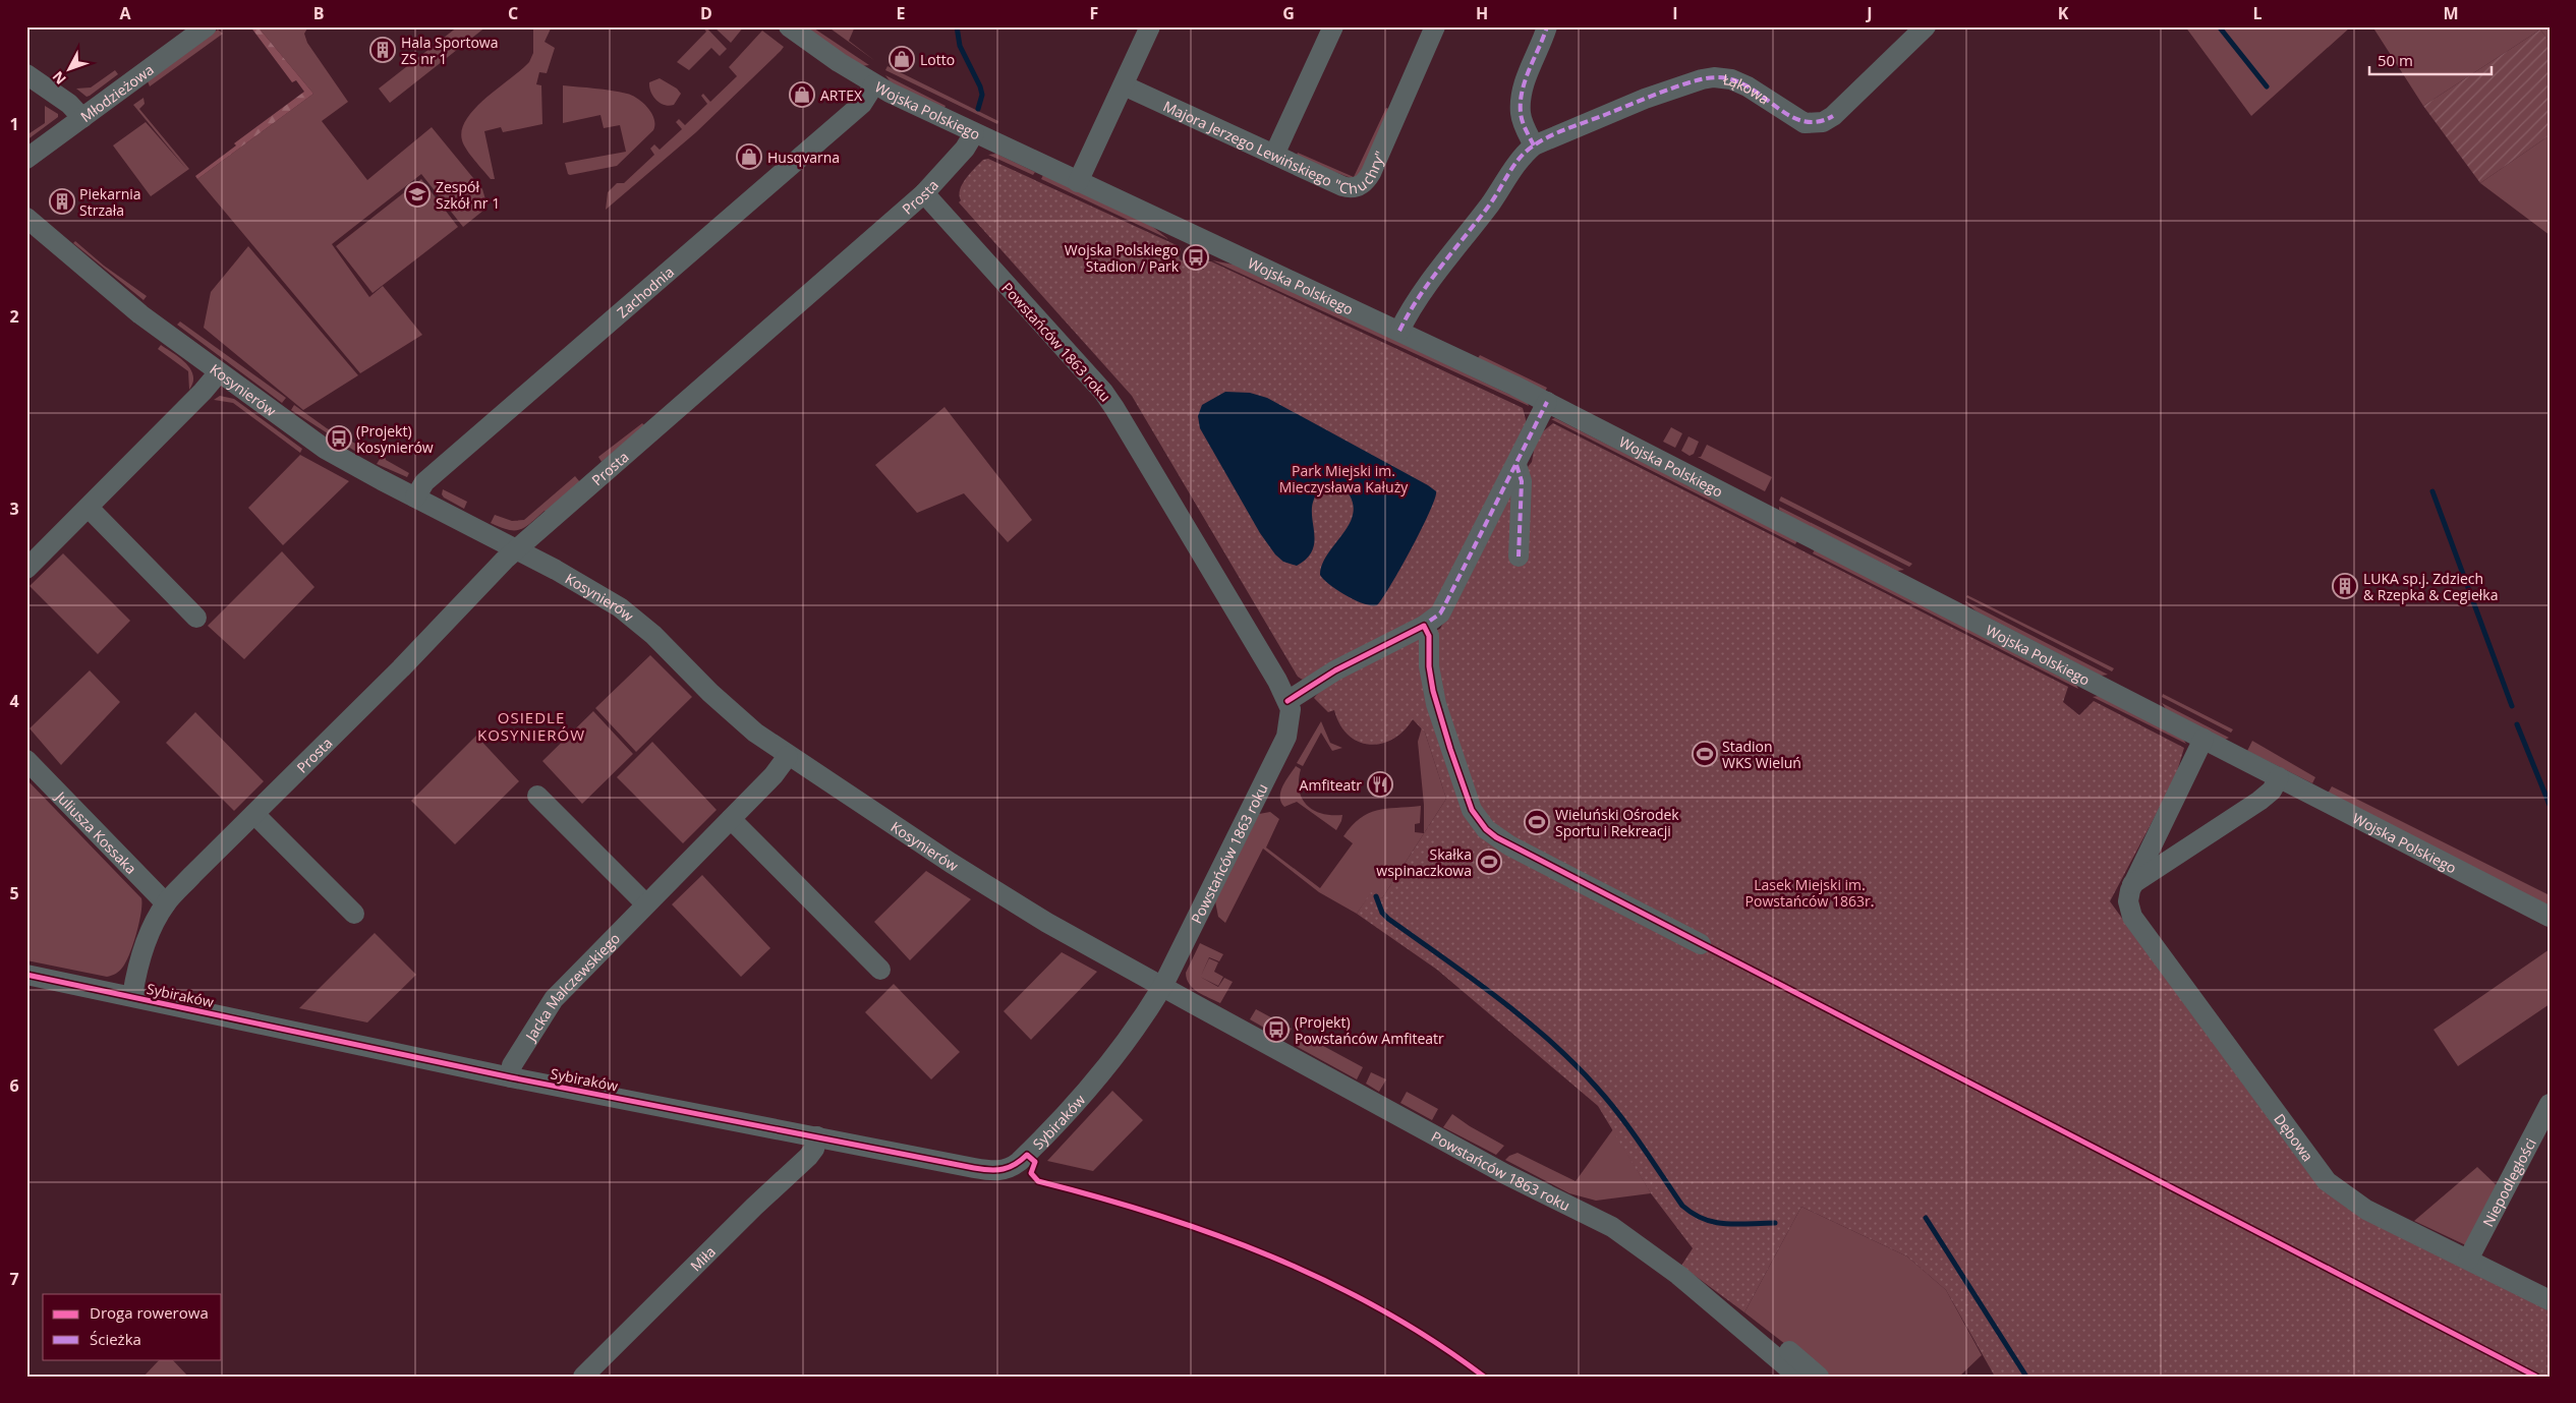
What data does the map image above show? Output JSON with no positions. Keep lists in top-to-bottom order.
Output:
{
  "streets": {
    "street": [
      "Łąkowa",
      "Młodzieżowa",
      "Wojska Polskiego",
      "Majora Jerzego Lewińskiego \"Chuchry\"",
      "Prosta",
      "Zachodnia",
      "Powstańców 1863 roku",
      "Kosynierów",
      "Juliusza Kossaka",
      "Jacka Malczewskiego",
      "Sybiraków",
      "Dębowa",
      "Niepodległości",
      "Miła"
    ]
  },
  "crossings": [
    ["Łąkowa", "Wojska Polskiego"],
    ["Wojska Polskiego", "Prosta"],
    ["Wojska Polskiego", "Zachodnia"],
    ["Wojska Polskiego", "Dębowa"],
    ["Prosta", "Powstańców 1863 roku"],
    ["Prosta", "Kosynierów"],
    ["Prosta", "Juliusza Kossaka"],
    ["Prosta", "Sybiraków"],
    ["Zachodnia", "Kosynierów"],
    ["Powstańców 1863 roku", "Kosynierów"],
    ["Powstańców 1863 roku", "Sybiraków"],
    ["Kosynierów", "Jacka Malczewskiego"],
    ["Kosynierów", "Sybiraków"],
    ["Jacka Malczewskiego", "Sybiraków"],
    ["Sybiraków", "Miła"],
    ["Dębowa", "Niepodległości"]
  ],
  "districts": ["OSIEDLE KOSYNIERÓW"],
  "parks": ["Park Miejski im. Mieczysława Kałuży", "Lasek Miejski im. Powstańców 1863r."],
  "places": {
    "building": ["Hala Sportowa ZS nr 1", "Piekarnia Strzała", "LUKA sp.j. Zdziech & Rzepka & Cegiełka"],
    "shop": ["Lotto", "ARTEX", "Husqvarna"],
    "school or university": ["Zespół Szkół nr 1"],
    "bus stop": ["Wojska Polskiego Stadion / Park", "(Projekt) Kosynierów", "(Projekt) Powstańców Amfiteatr"],
    "sports": ["Stadion WKS Wieluń", "Wieluński Ośrodek Sportu i Rekreacji", "Skałka wspinaczkowa"],
    "restaurant": ["Amfiteatr"]
  },
  "legend": ["Droga rowerowa", "Ścieżka"],
  "scale_bar": "50 m",
  "north": "bottom left",
  "grid": {
    "columns": [
      "A",
      "B",
      "C",
      "D",
      "E",
      "F",
      "G",
      "H",
      "I",
      "J",
      "K",
      "L",
      "M"
    ],
    "rows": [
      "1",
      "2",
      "3",
      "4",
      "5",
      "6",
      "7"
    ]
  }
}
